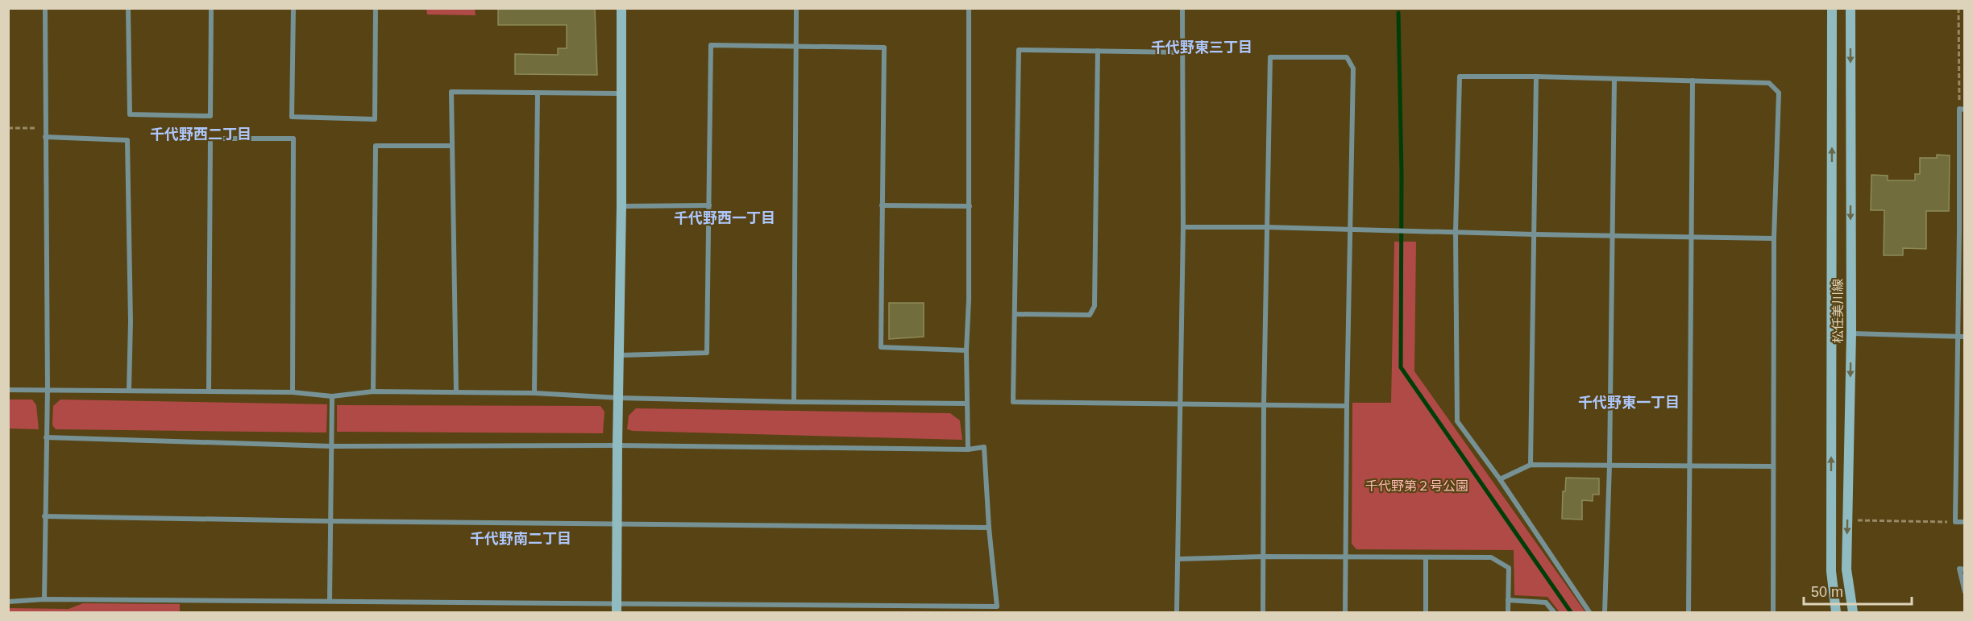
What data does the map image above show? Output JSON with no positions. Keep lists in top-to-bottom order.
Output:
{
  "streets": {
    "main road": ["松任美川線"]
  },
  "districts": [
    "千代野東三丁目",
    "千代野西二丁目",
    "千代野西一丁目",
    "千代野東一丁目",
    "千代野南二丁目"
  ],
  "parks": ["千代野第２号公園"],
  "scale_bar": "50 m"
}
